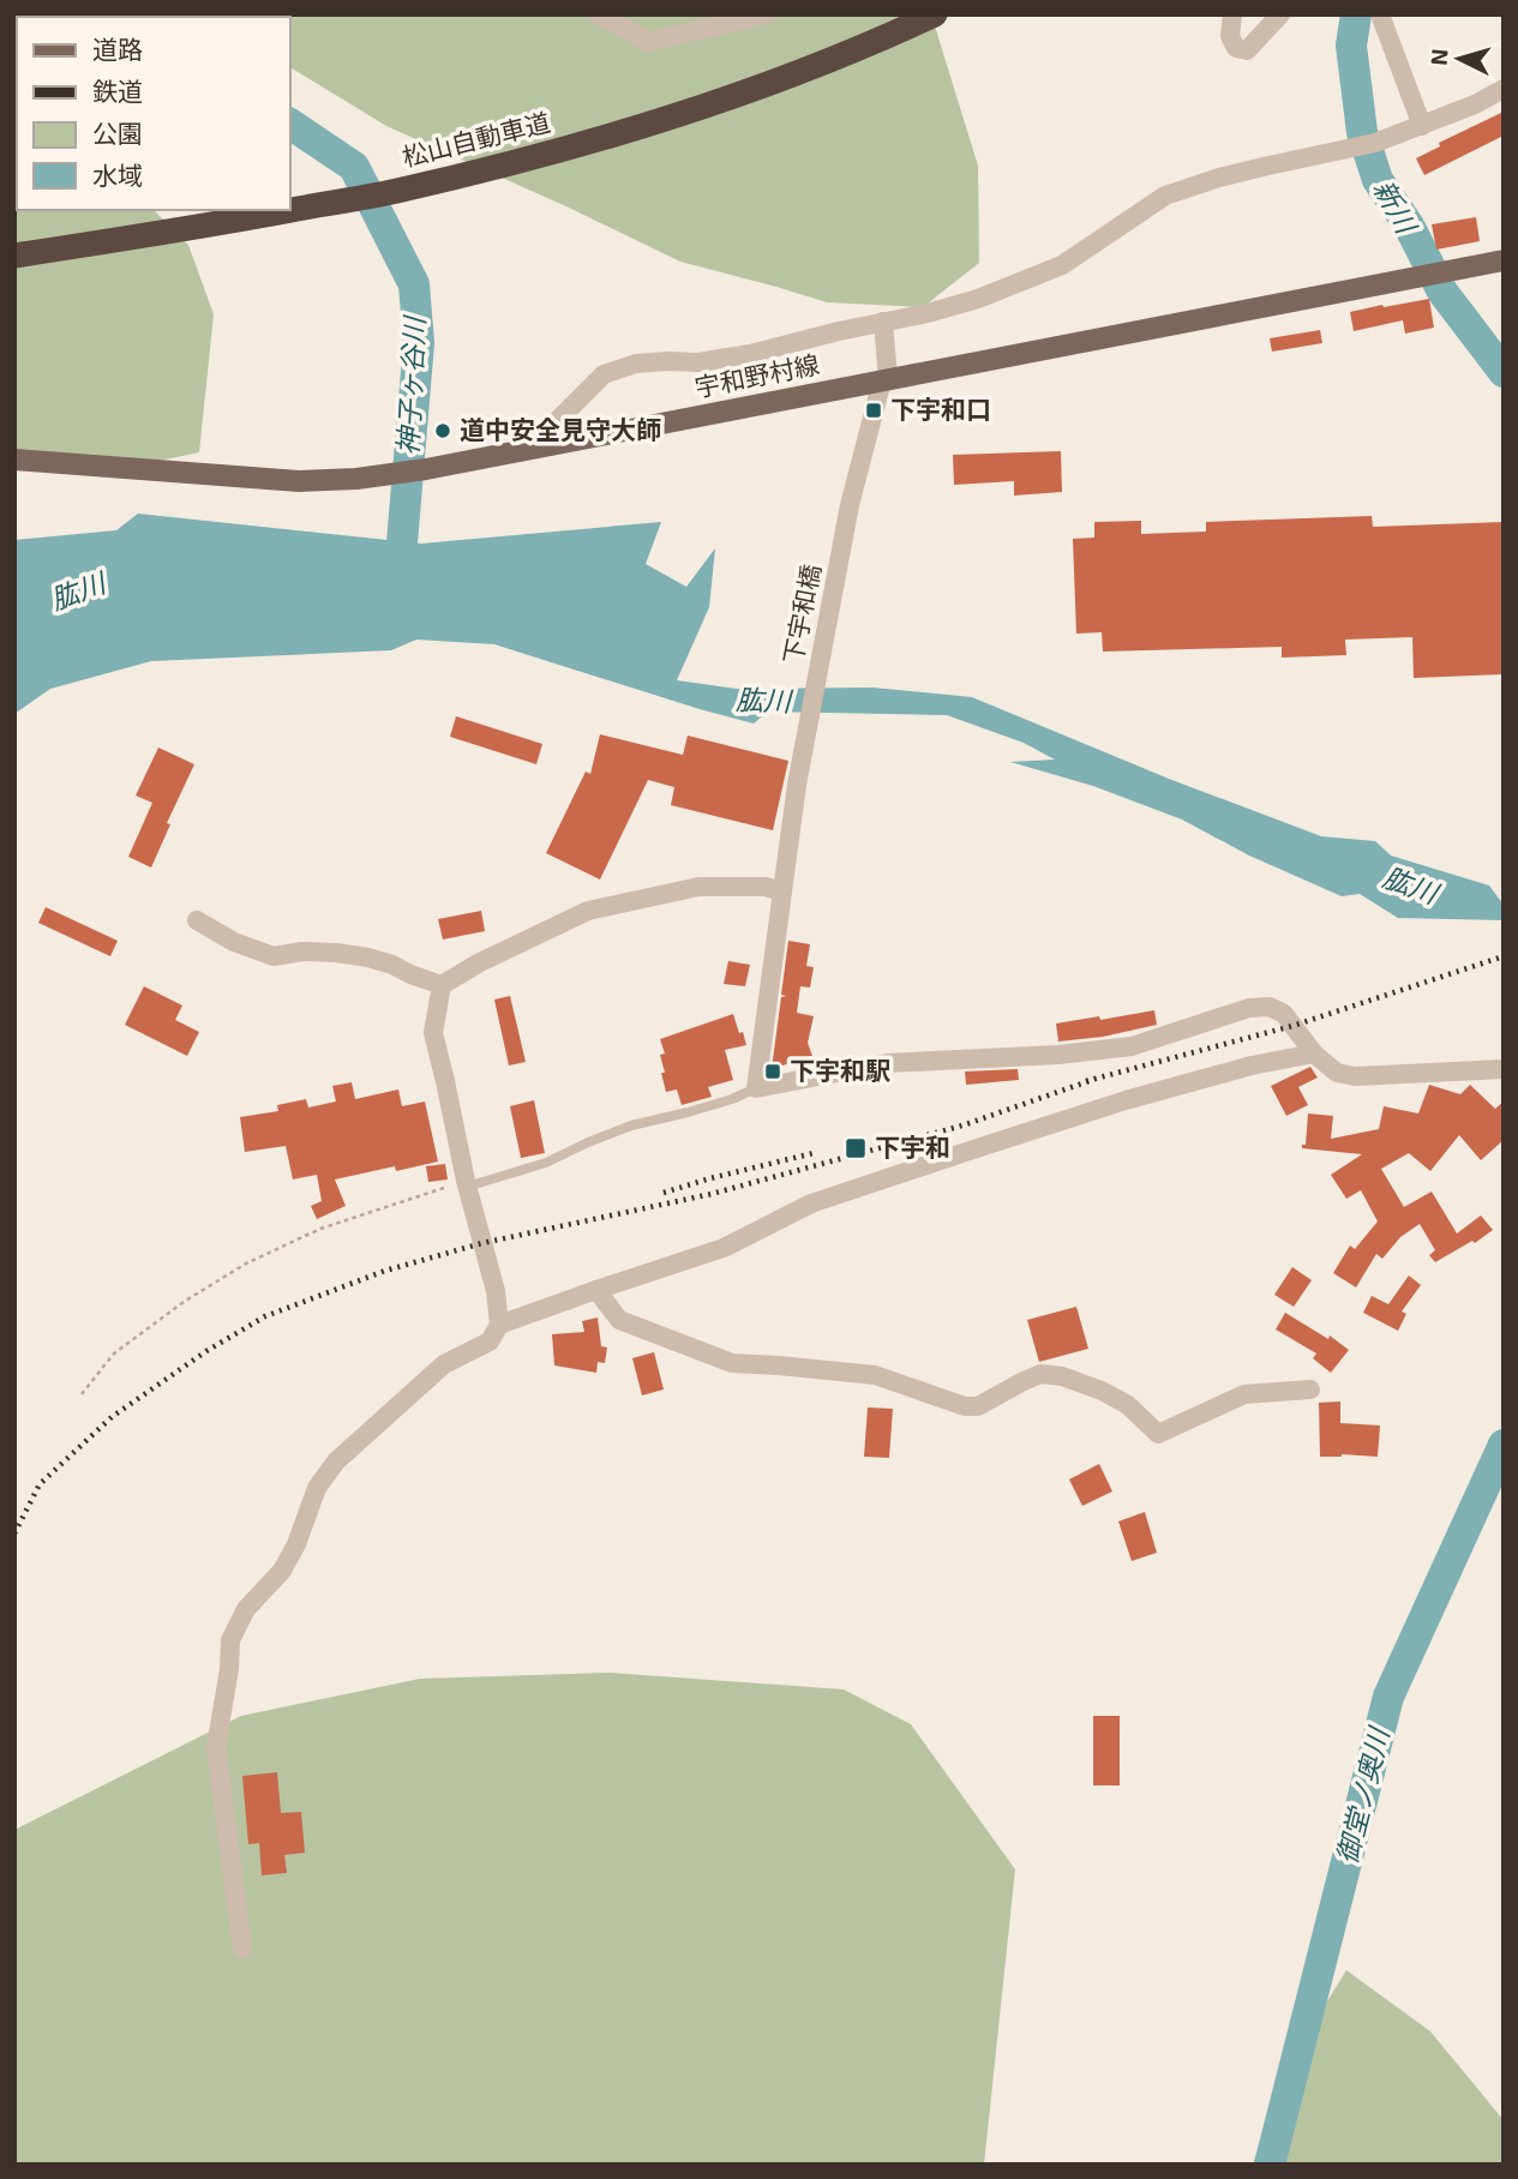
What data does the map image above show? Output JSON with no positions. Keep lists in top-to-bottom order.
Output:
{
  "streets": {
    "highway": ["松山自動車道"],
    "main road": ["宇和野村線"],
    "street": ["下宇和橋"]
  },
  "crossings": [
    ["宇和野村線", "下宇和橋"]
  ],
  "water": [
    "新川",
    "神子ヶ谷川",
    "肱川",
    "御堂ノ奥川"
  ],
  "places": {
    "transit": ["下宇和口", "下宇和駅", "下宇和"],
    "other": ["道中安全見守大師"]
  },
  "legend": [
    "道路",
    "鉄道",
    "公園",
    "水域"
  ],
  "north": "left"
}
